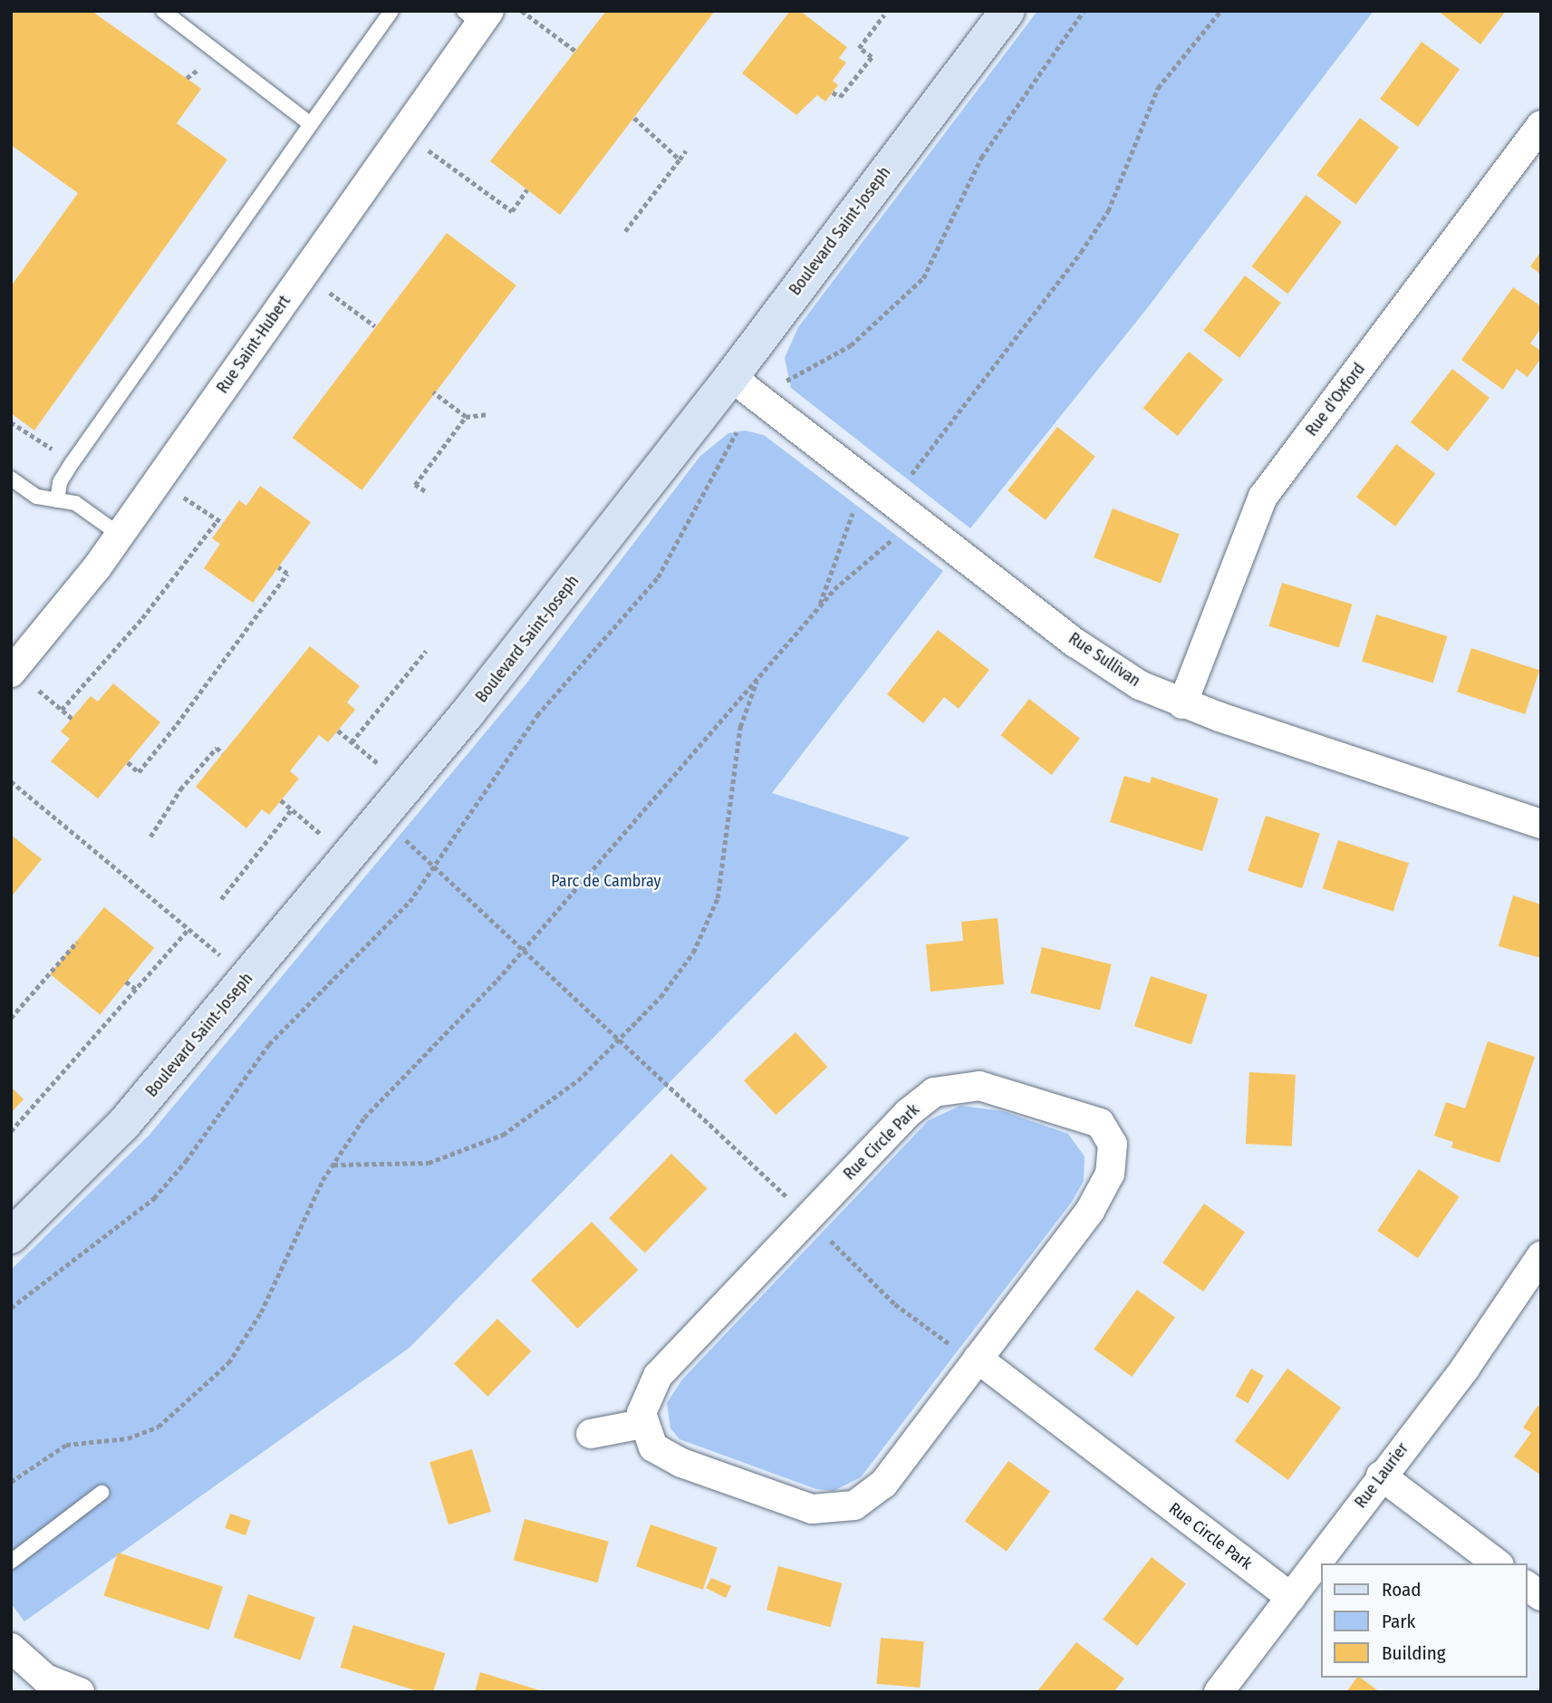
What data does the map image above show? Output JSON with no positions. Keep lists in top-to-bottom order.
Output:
{
  "streets": {
    "street": [
      "Boulevard Saint-Joseph",
      "Rue Saint-Hubert",
      "Rue d'Oxford",
      "Rue Sullivan",
      "Rue Circle Park",
      "Rue Laurier"
    ]
  },
  "crossings": [
    ["Boulevard Saint-Joseph", "Rue Sullivan"],
    ["Rue d'Oxford", "Rue Sullivan"],
    ["Rue Circle Park", "Rue Laurier"]
  ],
  "parks": ["Parc de Cambray"],
  "legend": ["Road", "Park", "Building"]
}
